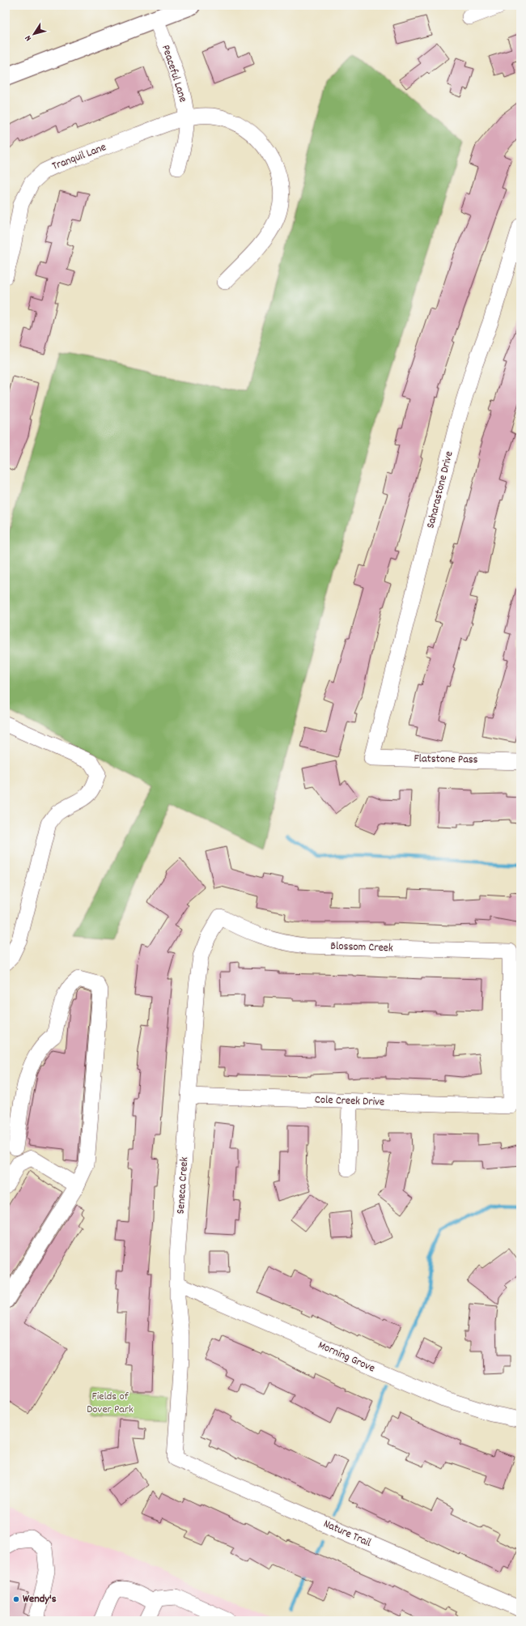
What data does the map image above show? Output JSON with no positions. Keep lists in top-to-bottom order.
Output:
{
  "streets": {
    "street": [
      "Peaceful Lane",
      "Tranquil Lane",
      "Saharastone Drive",
      "Flatstone Pass",
      "Blossom Creek",
      "Cole Creek Drive",
      "Seneca Creek",
      "Morning Grove",
      "Nature Trail"
    ]
  },
  "crossings": [
    ["Peaceful Lane", "Tranquil Lane"],
    ["Saharastone Drive", "Flatstone Pass"],
    ["Blossom Creek", "Cole Creek Drive"],
    ["Blossom Creek", "Seneca Creek"],
    ["Cole Creek Drive", "Seneca Creek"],
    ["Seneca Creek", "Morning Grove"],
    ["Seneca Creek", "Nature Trail"]
  ],
  "parks": ["Fields of Dover Park"],
  "places": ["Wendy's"],
  "north": "bottom left"
}
